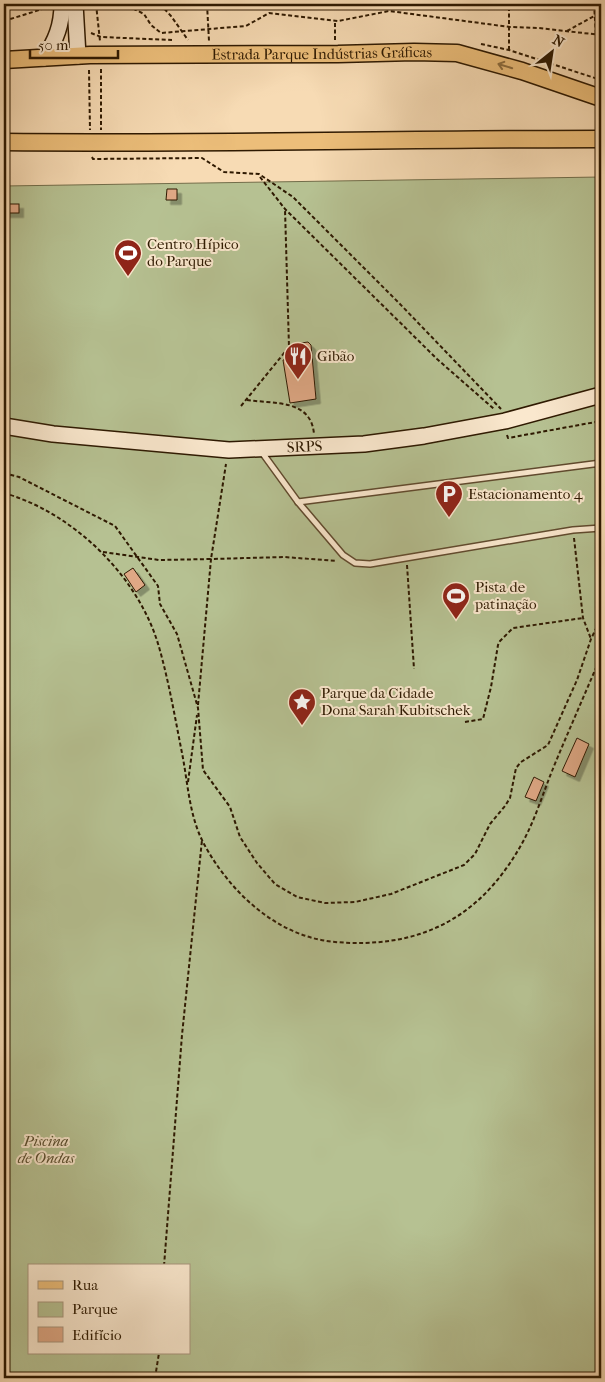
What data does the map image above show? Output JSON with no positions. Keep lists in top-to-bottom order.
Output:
{
  "streets": {
    "main road": ["Estrada Parque Indústrias Gráficas", "SRPS"]
  },
  "parks": ["Piscina de Ondas"],
  "places": {
    "sports": ["Centro Hípico do Parque", "Pista de patinação"],
    "restaurant": ["Gibão"],
    "parking": ["Estacionamento 4"],
    "place": ["Parque da Cidade Dona Sarah Kubitschek"]
  },
  "legend": ["Rua", "Parque", "Edifício"],
  "scale_bar": "50 m",
  "north": "top right"
}
